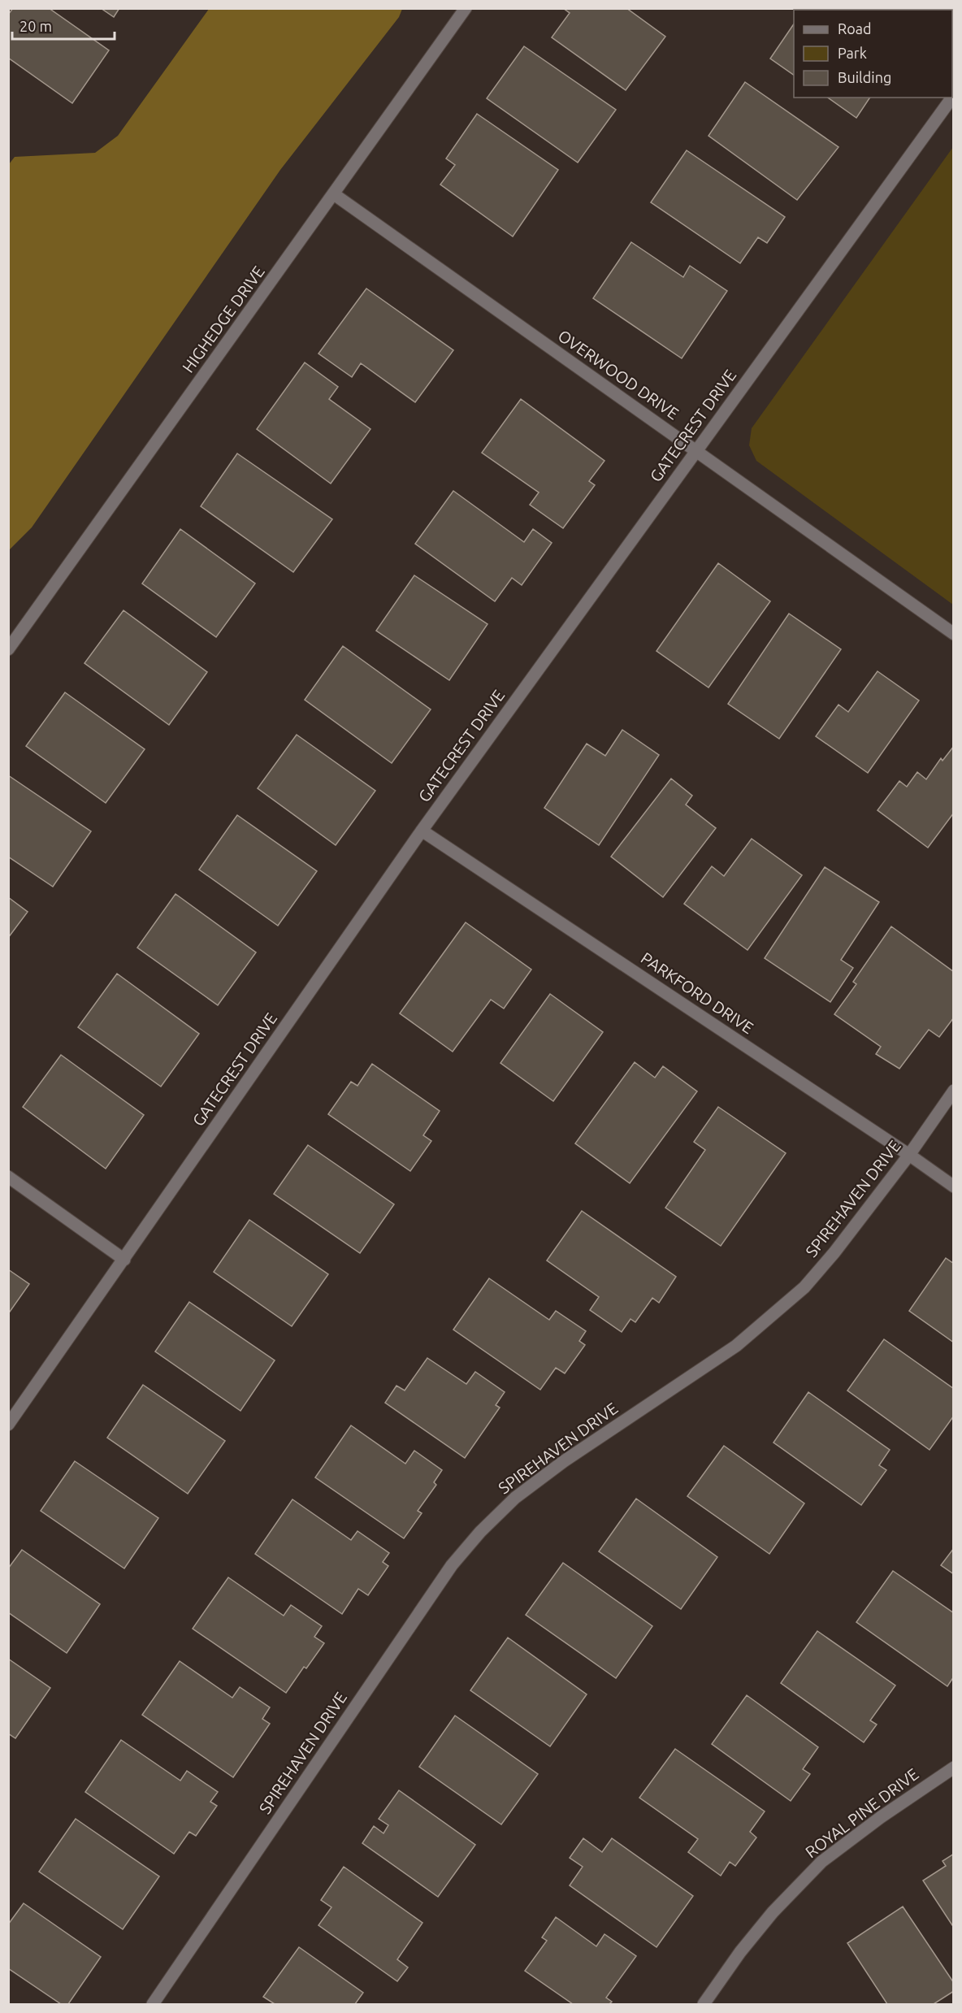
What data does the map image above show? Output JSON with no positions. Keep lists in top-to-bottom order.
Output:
{
  "streets": {
    "street": [
      "HIGHEDGE DRIVE",
      "OVERWOOD DRIVE",
      "GATECREST DRIVE",
      "PARKFORD DRIVE",
      "SPIREHAVEN DRIVE",
      "ROYAL PINE DRIVE"
    ]
  },
  "crossings": [
    ["HIGHEDGE DRIVE", "OVERWOOD DRIVE"],
    ["OVERWOOD DRIVE", "GATECREST DRIVE"],
    ["GATECREST DRIVE", "PARKFORD DRIVE"],
    ["PARKFORD DRIVE", "SPIREHAVEN DRIVE"]
  ],
  "legend": ["Road", "Park", "Building"],
  "scale_bar": "20 m"
}
